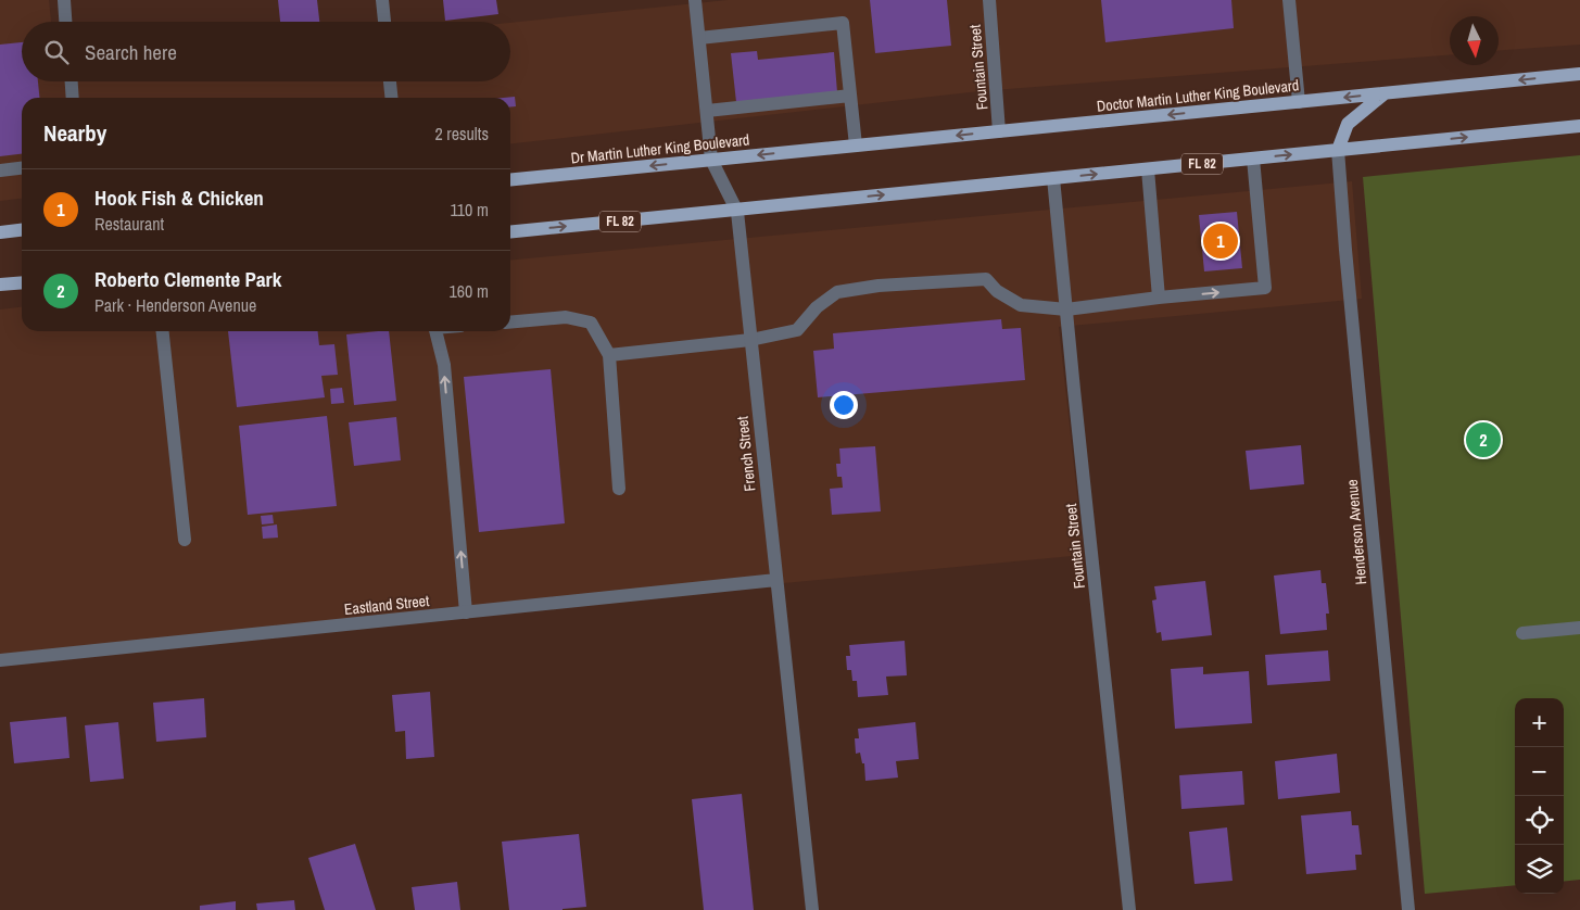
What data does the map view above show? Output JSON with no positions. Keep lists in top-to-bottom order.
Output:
{
  "streets": {
    "main road": ["Doctor Martin Luther King Boulevard", "Dr Martin Luther King Boulevard", "FL 82"],
    "street": [
      "Fountain Street",
      "French Street",
      "Henderson Avenue",
      "Eastland Street"
    ]
  },
  "crossings": [
    ["Fountain Street", "Doctor Martin Luther King Boulevard"],
    ["Fountain Street", "FL 82"],
    ["Doctor Martin Luther King Boulevard", "Dr Martin Luther King Boulevard"],
    ["Dr Martin Luther King Boulevard", "French Street"],
    ["FL 82", "French Street"],
    ["FL 82", "Henderson Avenue"],
    ["French Street", "Eastland Street"]
  ],
  "north": "bottom",
  "page": {
    "search": "Search here",
    "heading": ["Nearby", "2 results"],
    "list": [
      {
        "mark": "1",
        "name": "Hook Fish & Chicken",
        "note": "Restaurant",
        "value": "110 m"
      },
      {
        "mark": "2",
        "name": "Roberto Clemente Park",
        "note": "Park · Henderson Avenue",
        "value": "160 m"
      }
    ],
    "pins": ["1", "2"],
    "map_buttons": ["+", "−"]
  }
}
